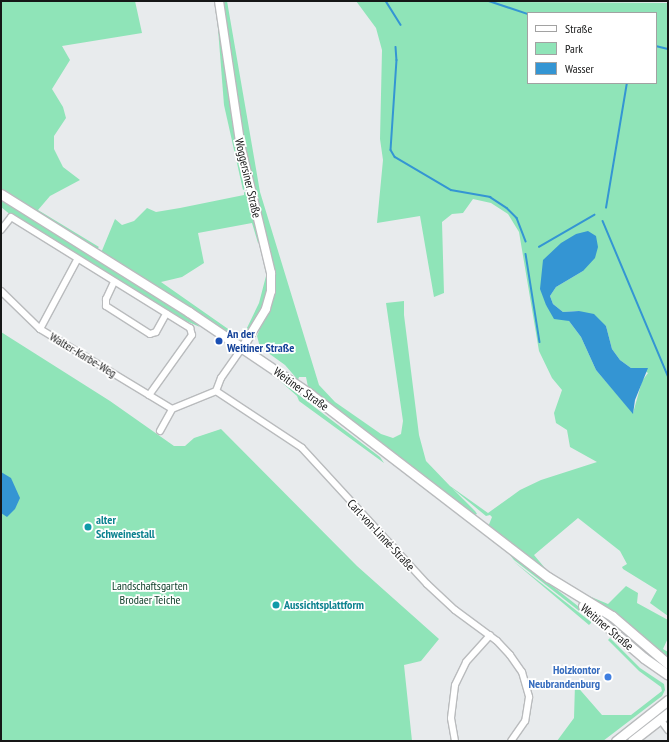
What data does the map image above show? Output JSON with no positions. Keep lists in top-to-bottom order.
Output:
{
  "streets": {
    "main road": ["Woggersiner Straße", "Weitiner Straße"],
    "street": ["Walter-Karbe-Weg", "Carl-von-Linné-Straße"]
  },
  "crossings": [
    ["Woggersiner Straße", "Weitiner Straße"]
  ],
  "parks": ["Landschaftsgarten Brodaer Teiche"],
  "places": [
    "An der Weitiner Straße",
    "alter Schweinestall",
    "Aussichtsplattform",
    "Holzkontor Neubrandenburg"
  ],
  "legend": ["Straße", "Park", "Wasser"]
}
